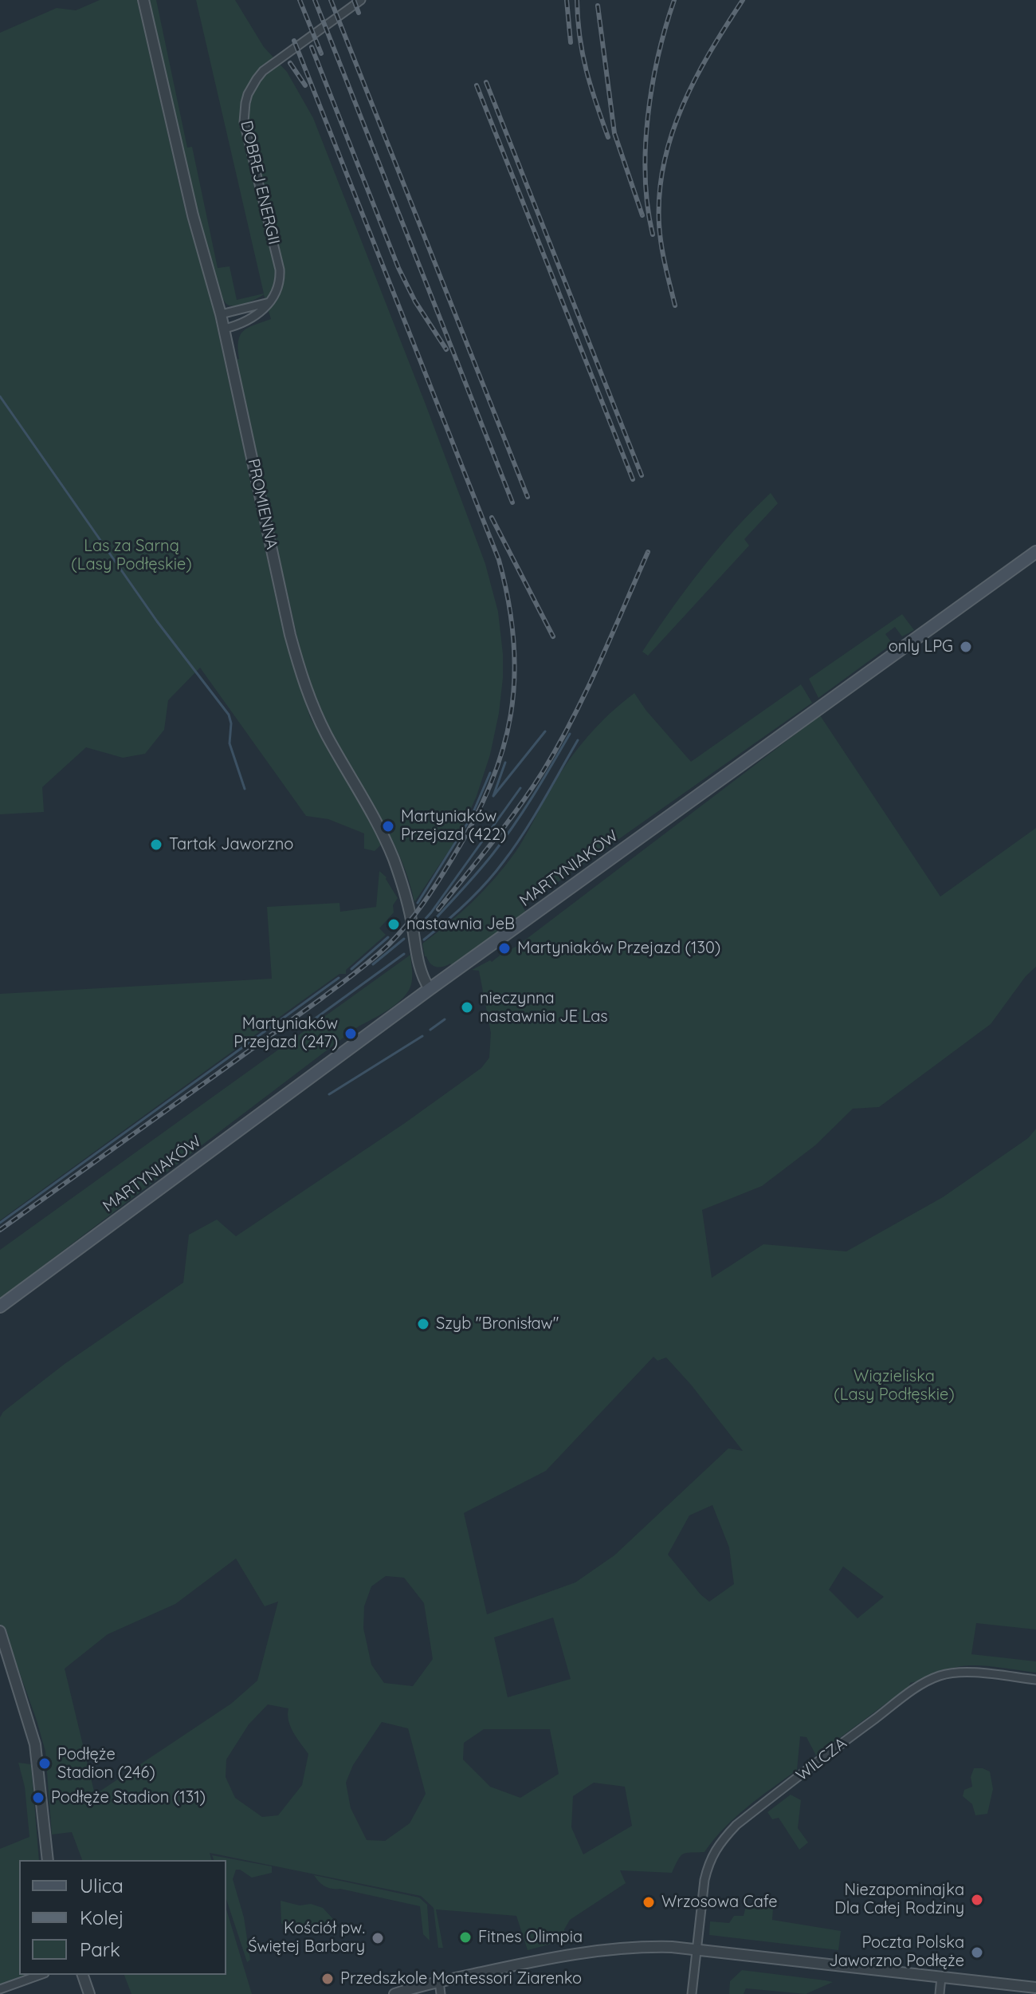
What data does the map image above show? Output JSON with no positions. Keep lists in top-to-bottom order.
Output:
{
  "streets": {
    "main road": ["MARTYNIAKÓW"],
    "street": ["DOBREJ ENERGII", "PROMIENNA", "WILCZA"]
  },
  "crossings": [
    ["PROMIENNA", "MARTYNIAKÓW"]
  ],
  "parks": ["Las za Sarną (Lasy Podłęskie)", "Wiązieliska (Lasy Podłęskie)"],
  "places": [
    "only LPG",
    "Martyniaków Przejazd (422)",
    "Tartak Jaworzno",
    "nastawnia JeB",
    "Martyniaków Przejazd (130)",
    "nieczynna nastawnia JE Las",
    "Martyniaków Przejazd (247)",
    "Szyb \"Bronisław\"",
    "Podłęże Stadion (246)",
    "Podłęże Stadion (131)",
    "Niezapominajka Dla Całej Rodziny",
    "Wrzosowa Cafe",
    "Fitnes Olimpia",
    "Kościół pw. Świętej Barbary",
    "Poczta Polska Jaworzno Podłęże",
    "Przedszkole Montessori Ziarenko"
  ],
  "legend": ["Ulica", "Kolej", "Park"]
}
